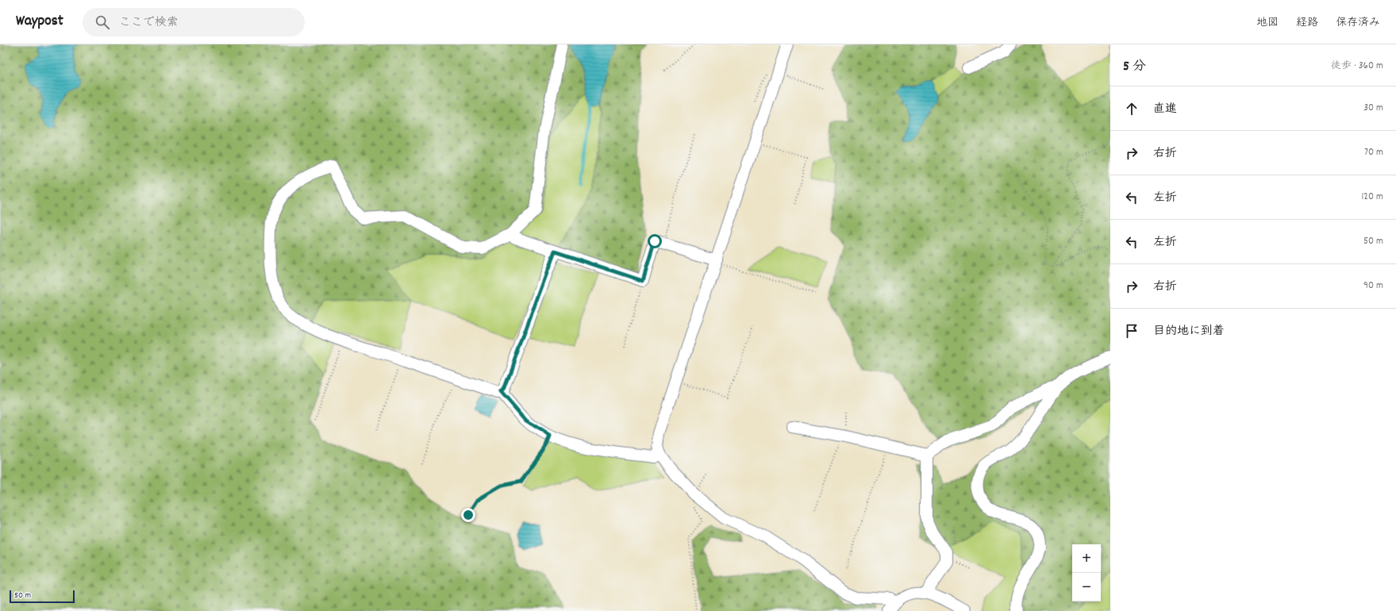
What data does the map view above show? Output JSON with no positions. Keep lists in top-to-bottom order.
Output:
{
  "scale_bar": "50 m",
  "page": {
    "header": "Waypost",
    "search": "ここで検索",
    "nav": ["地図", "経路", "保存済み"],
    "heading": ["5 分", "徒歩 · 360 m"],
    "list": [
      ["直進", "30 m"],
      ["右折", "70 m"],
      ["左折", "120 m"],
      ["左折", "50 m"],
      ["右折", "90 m"],
      "目的地に到着"
    ],
    "map_buttons": ["+", "−"],
    "scale": "50 m"
  }
}
